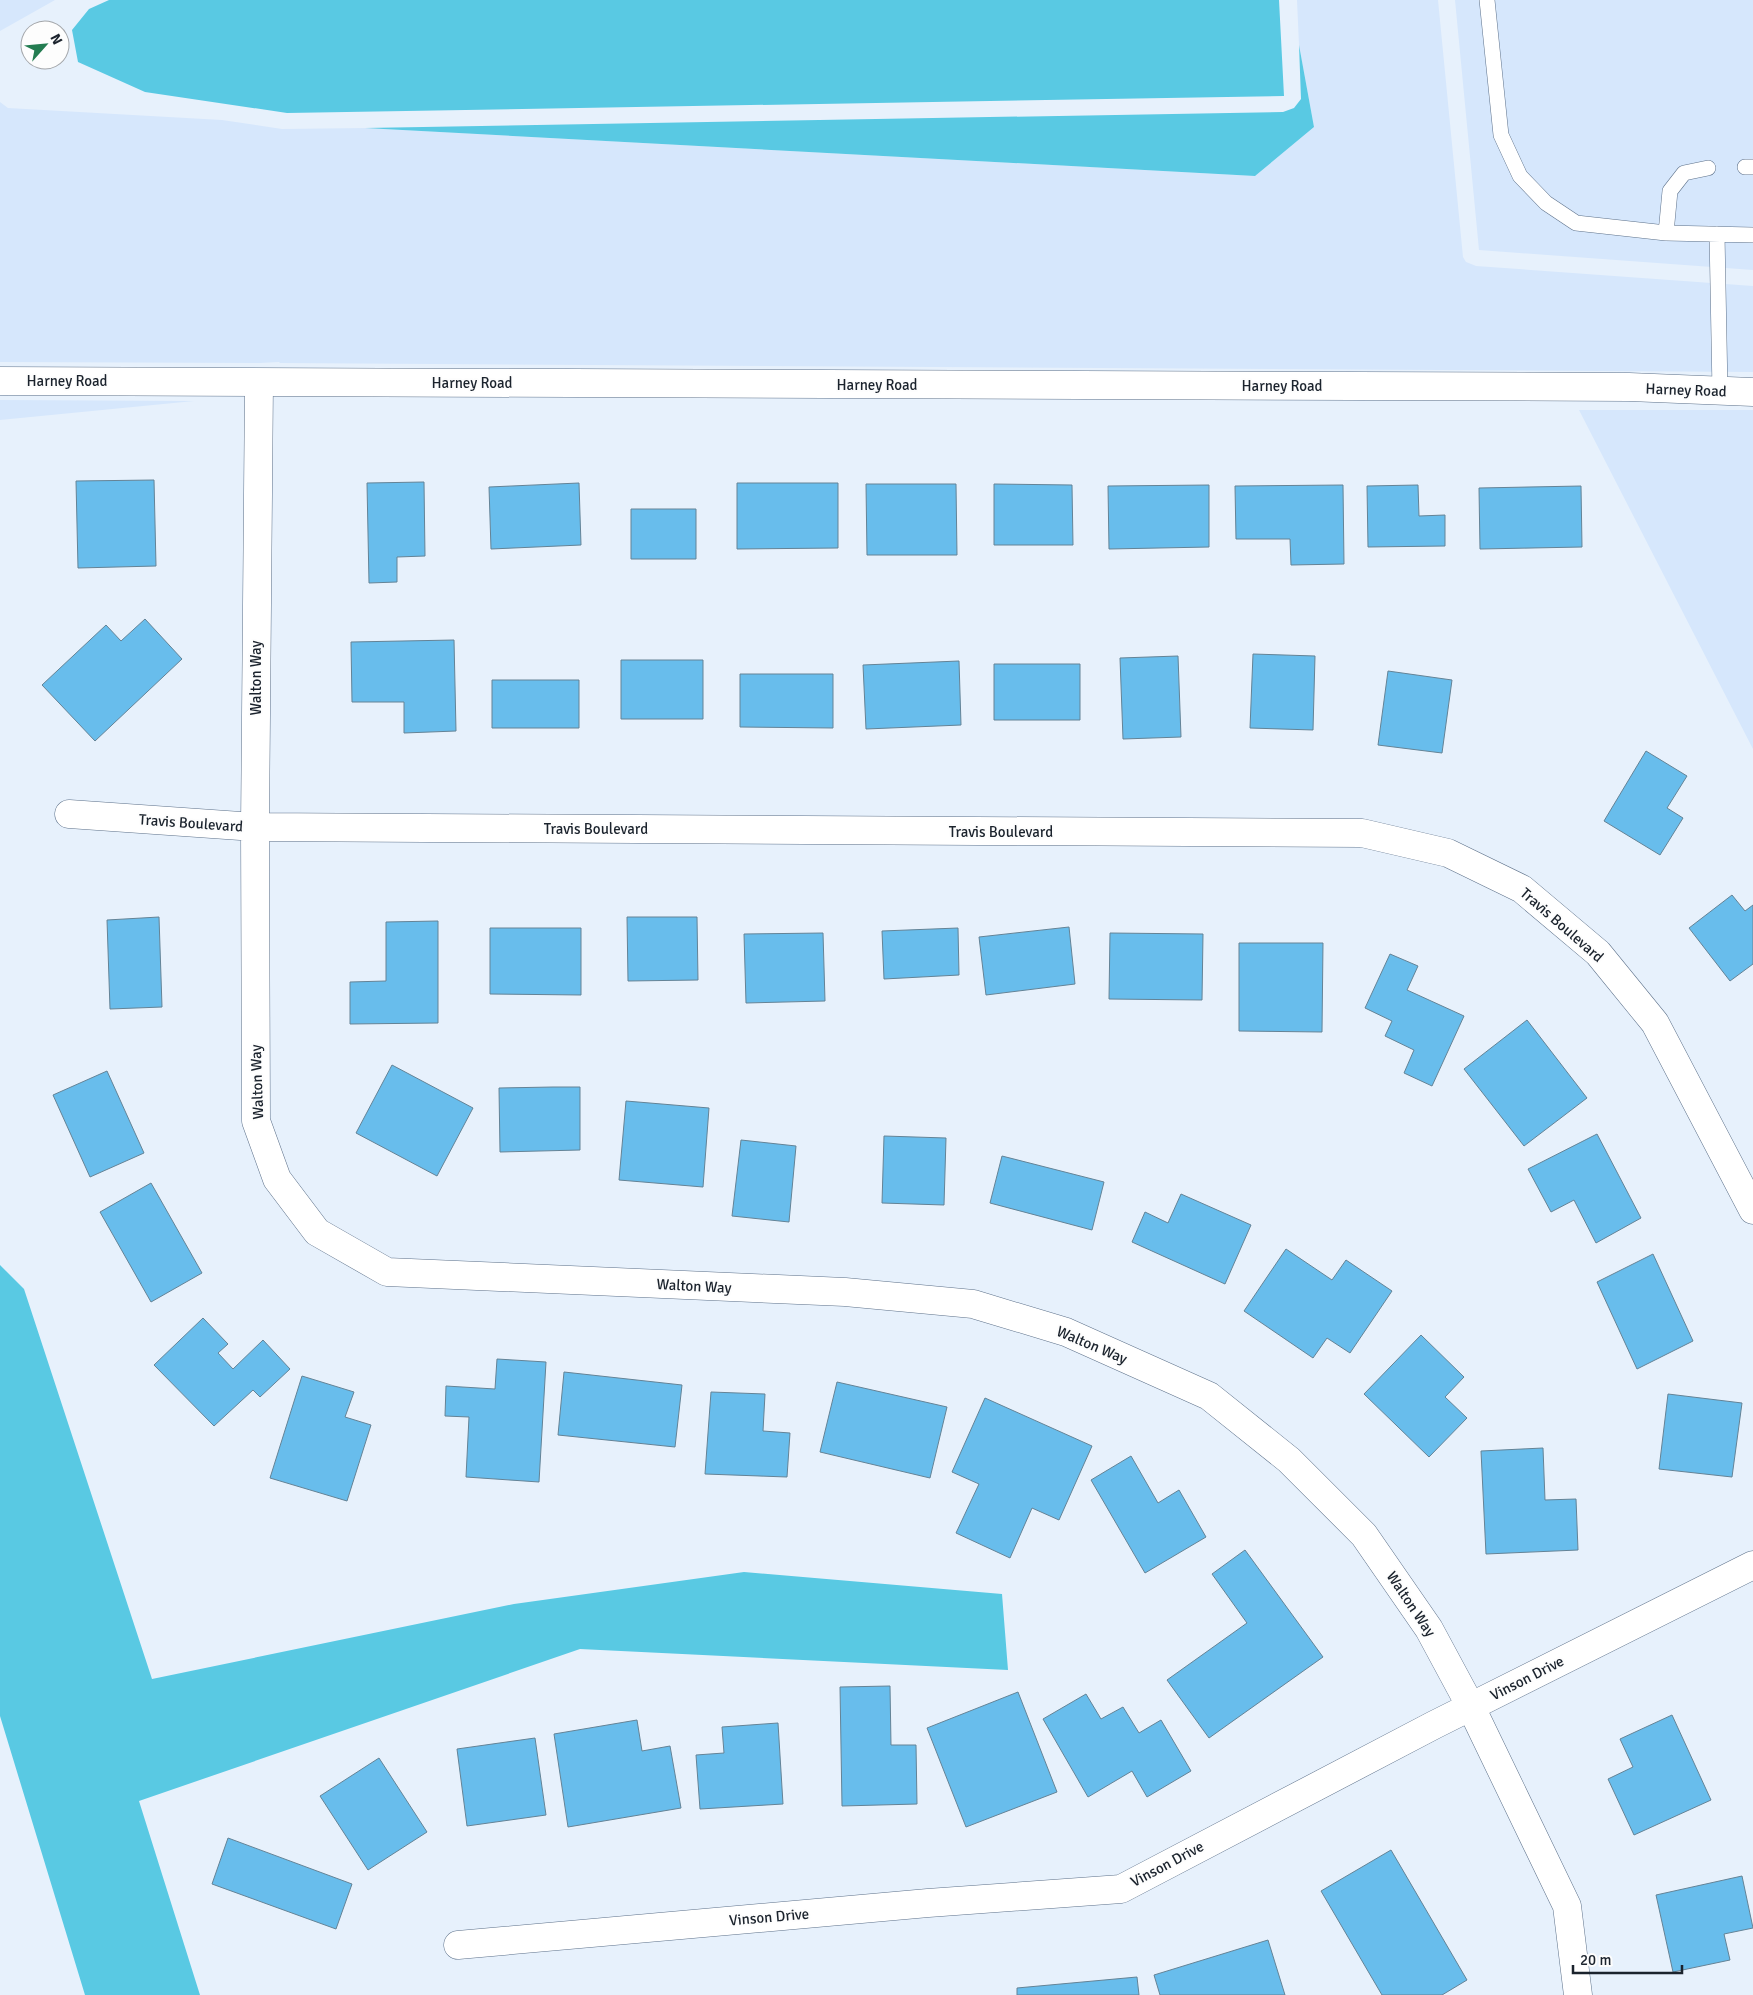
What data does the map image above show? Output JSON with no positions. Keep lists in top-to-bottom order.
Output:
{
  "streets": {
    "street": [
      "Harney Road",
      "Walton Way",
      "Travis Boulevard",
      "Vinson Drive"
    ]
  },
  "crossings": [
    ["Harney Road", "Walton Way"],
    ["Walton Way", "Travis Boulevard"],
    ["Walton Way", "Vinson Drive"]
  ],
  "scale_bar": "20 m",
  "north": "top right"
}
